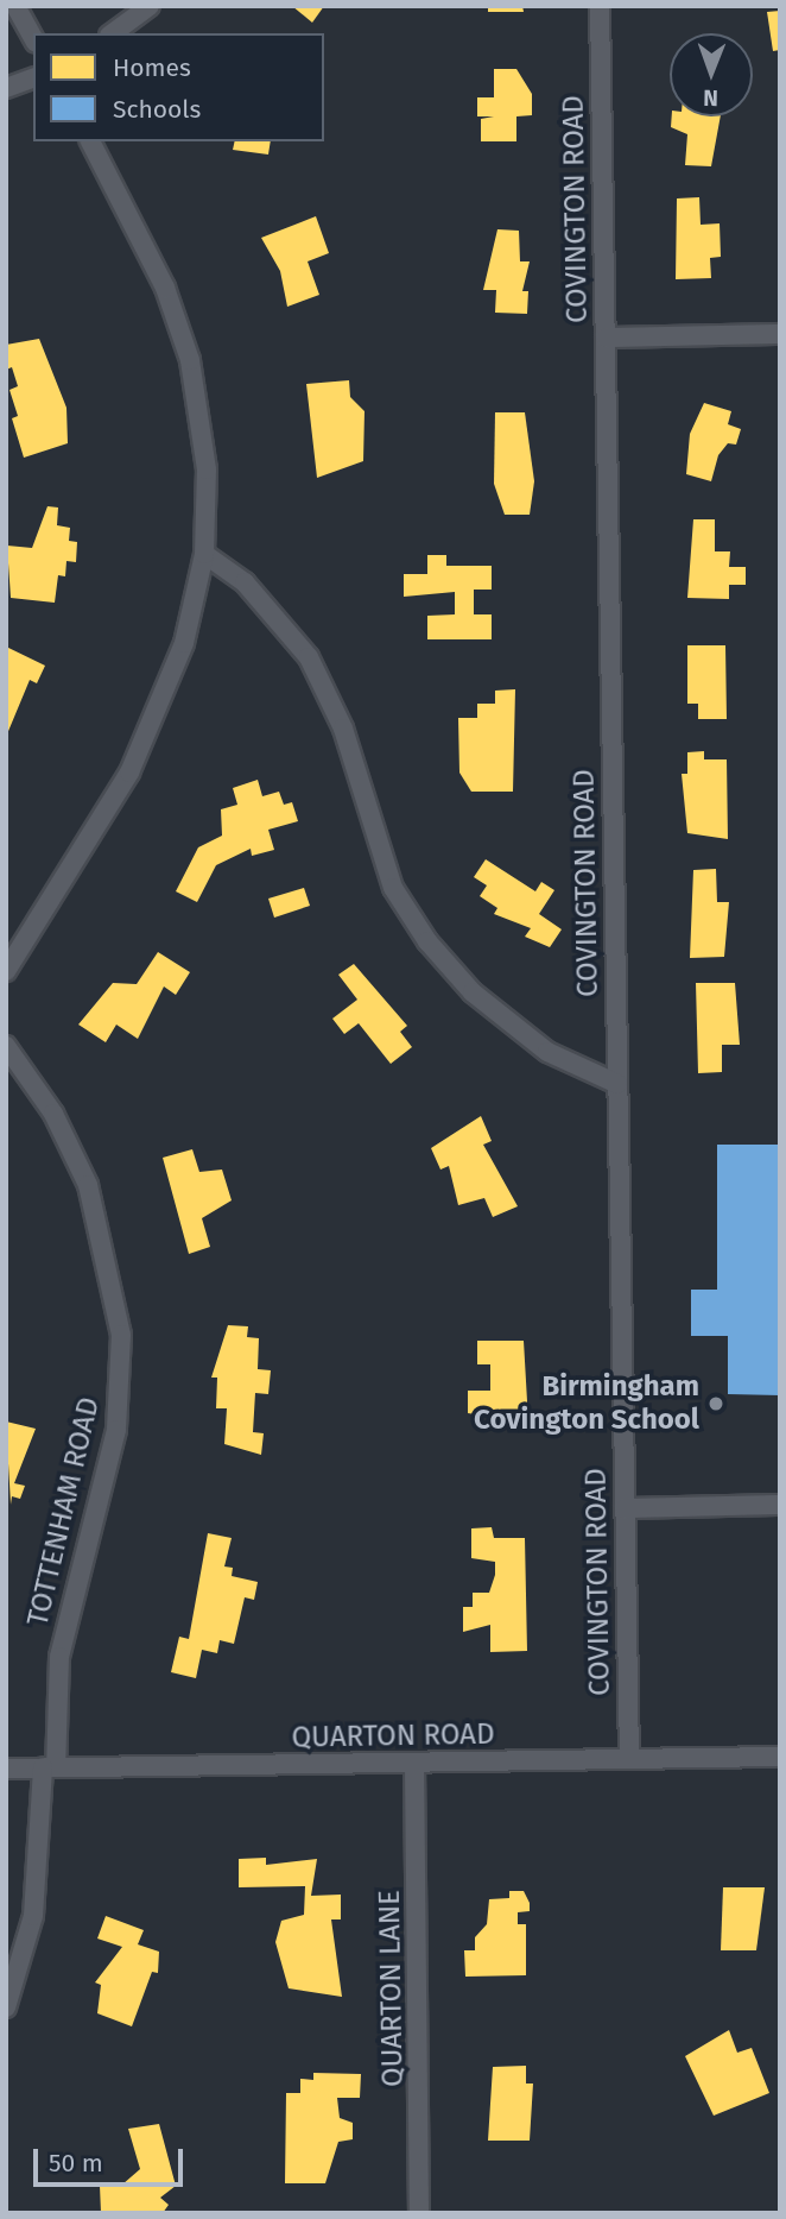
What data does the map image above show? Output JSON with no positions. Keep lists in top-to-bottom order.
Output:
{
  "streets": {
    "street": [
      "COVINGTON ROAD",
      "TOTTENHAM ROAD",
      "QUARTON ROAD",
      "QUARTON LANE"
    ]
  },
  "crossings": [
    ["COVINGTON ROAD", "QUARTON ROAD"],
    ["TOTTENHAM ROAD", "QUARTON ROAD"],
    ["QUARTON ROAD", "QUARTON LANE"]
  ],
  "places": ["Birmingham Covington School"],
  "legend": ["Homes", "Schools"],
  "scale_bar": "50 m",
  "north": "bottom"
}
